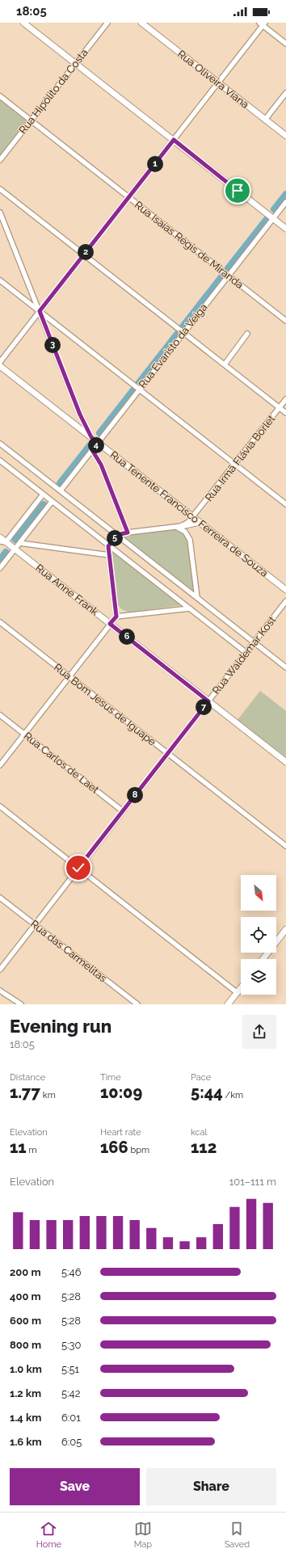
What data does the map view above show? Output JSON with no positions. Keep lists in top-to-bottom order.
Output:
{
  "streets": {
    "main road": ["Rua Oliveira Viana", "Rua Tenente Francisco Ferreira de Souza", "Rua Anne Frank"],
    "street": [
      "Rua Hipólito da Costa",
      "Rua Isaías Régis de Miranda",
      "Rua Evaristo da Veiga",
      "Rua Irmã Flávia Borlet",
      "Rua Waldemar Kost",
      "Rua Bom Jesus de Iguape",
      "Rua Carlos de Laet",
      "Rua das Carmelitas"
    ]
  },
  "crossings": [
    ["Rua Hipólito da Costa", "Rua Isaías Régis de Miranda"],
    ["Rua Isaías Régis de Miranda", "Rua Evaristo da Veiga"],
    ["Rua Evaristo da Veiga", "Rua Tenente Francisco Ferreira de Souza"],
    ["Rua Irmã Flávia Borlet", "Rua Tenente Francisco Ferreira de Souza"],
    ["Rua Anne Frank", "Rua Waldemar Kost"],
    ["Rua Waldemar Kost", "Rua Bom Jesus de Iguape"],
    ["Rua Waldemar Kost", "Rua Carlos de Laet"],
    ["Rua Waldemar Kost", "Rua das Carmelitas"]
  ],
  "north": "bottom right",
  "page": {
    "status": "18:05",
    "pins": [
      "1",
      "2",
      "3",
      "4",
      "5",
      "6",
      "7",
      "8"
    ],
    "heading": ["Evening run", "18:05"],
    "stats": [
      ["Distance", "1.77 km"],
      ["Time", "10:09"],
      ["Pace", "5:44 /km"],
      ["Elevation", "11 m"],
      ["Heart rate", "166 bpm"],
      ["kcal", "112"]
    ],
    "chart": ["Elevation", "101–111 m"],
    "list": [
      {
        "name": "200 m",
        "note": "5:46"
      },
      {
        "name": "400 m",
        "note": "5:28"
      },
      {
        "name": "600 m",
        "note": "5:28"
      },
      {
        "name": "800 m",
        "note": "5:30"
      },
      {
        "name": "1.0 km",
        "note": "5:51"
      },
      {
        "name": "1.2 km",
        "note": "5:42"
      },
      {
        "name": "1.4 km",
        "note": "6:01"
      },
      {
        "name": "1.6 km",
        "note": "6:05"
      }
    ],
    "buttons": ["Save", "Share"],
    "tabs": ["Home", "Map", "Saved"]
  }
}
